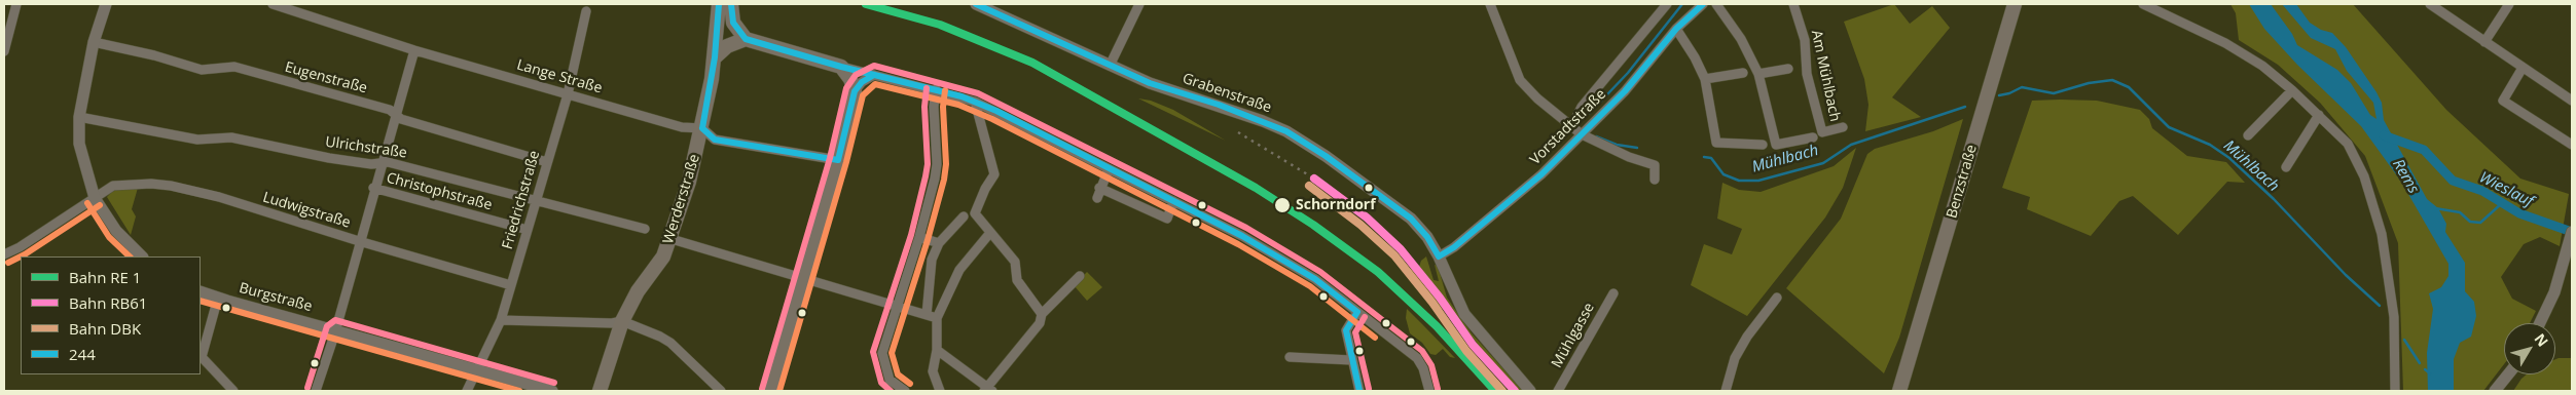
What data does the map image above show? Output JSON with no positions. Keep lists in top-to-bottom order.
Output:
{
  "streets": {
    "main road": ["Benzstraße", "Werderstraße"],
    "street": [
      "Am Mühlbach",
      "Lange Straße",
      "Eugenstraße",
      "Grabenstraße",
      "Vorstadtstraße",
      "Ulrichstraße",
      "Christophstraße",
      "Friedrichstraße",
      "Ludwigstraße",
      "Burgstraße",
      "Mühlgasse"
    ]
  },
  "crossings": [
    ["Lange Straße", "Werderstraße"],
    ["Lange Straße", "Friedrichstraße"],
    ["Eugenstraße", "Friedrichstraße"],
    ["Grabenstraße", "Vorstadtstraße"],
    ["Ulrichstraße", "Friedrichstraße"],
    ["Christophstraße", "Friedrichstraße"],
    ["Friedrichstraße", "Ludwigstraße"],
    ["Friedrichstraße", "Burgstraße"]
  ],
  "water": ["Mühlbach", "Rems", "Wieslauf"],
  "places": ["Schorndorf"],
  "lines": ["transit line 244", "rail line RB61", "rail line DBK"],
  "legend": [
    "Bahn RE 1",
    "Bahn RB61",
    "Bahn DBK",
    "244"
  ],
  "north": "top right"
}
